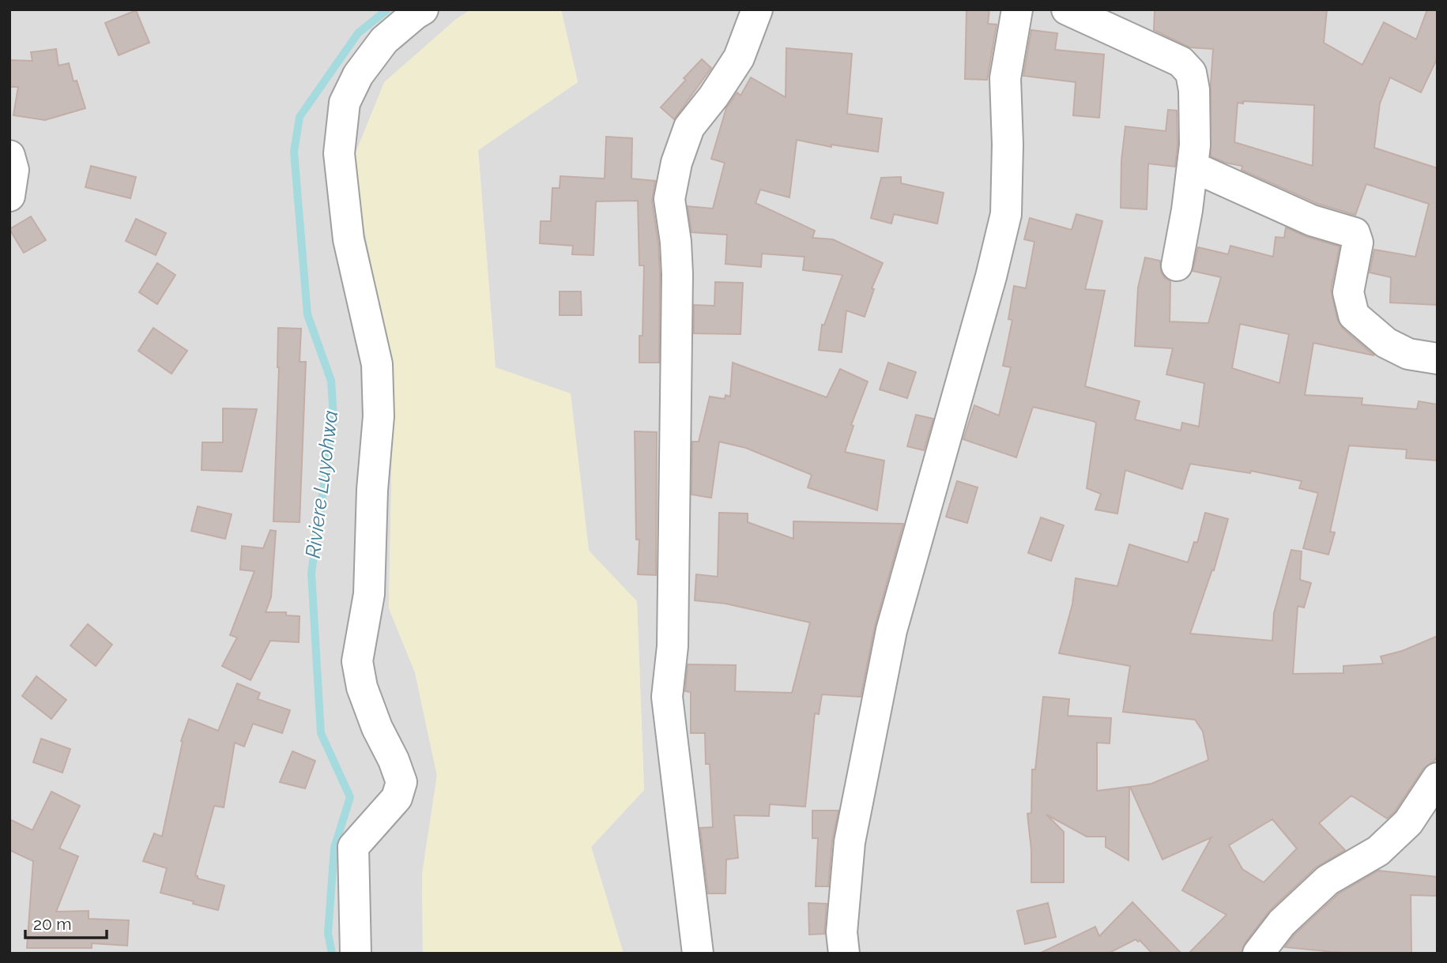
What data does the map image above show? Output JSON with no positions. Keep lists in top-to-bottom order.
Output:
{
  "water": ["Riviere Luyohwa"],
  "scale_bar": "20 m"
}
